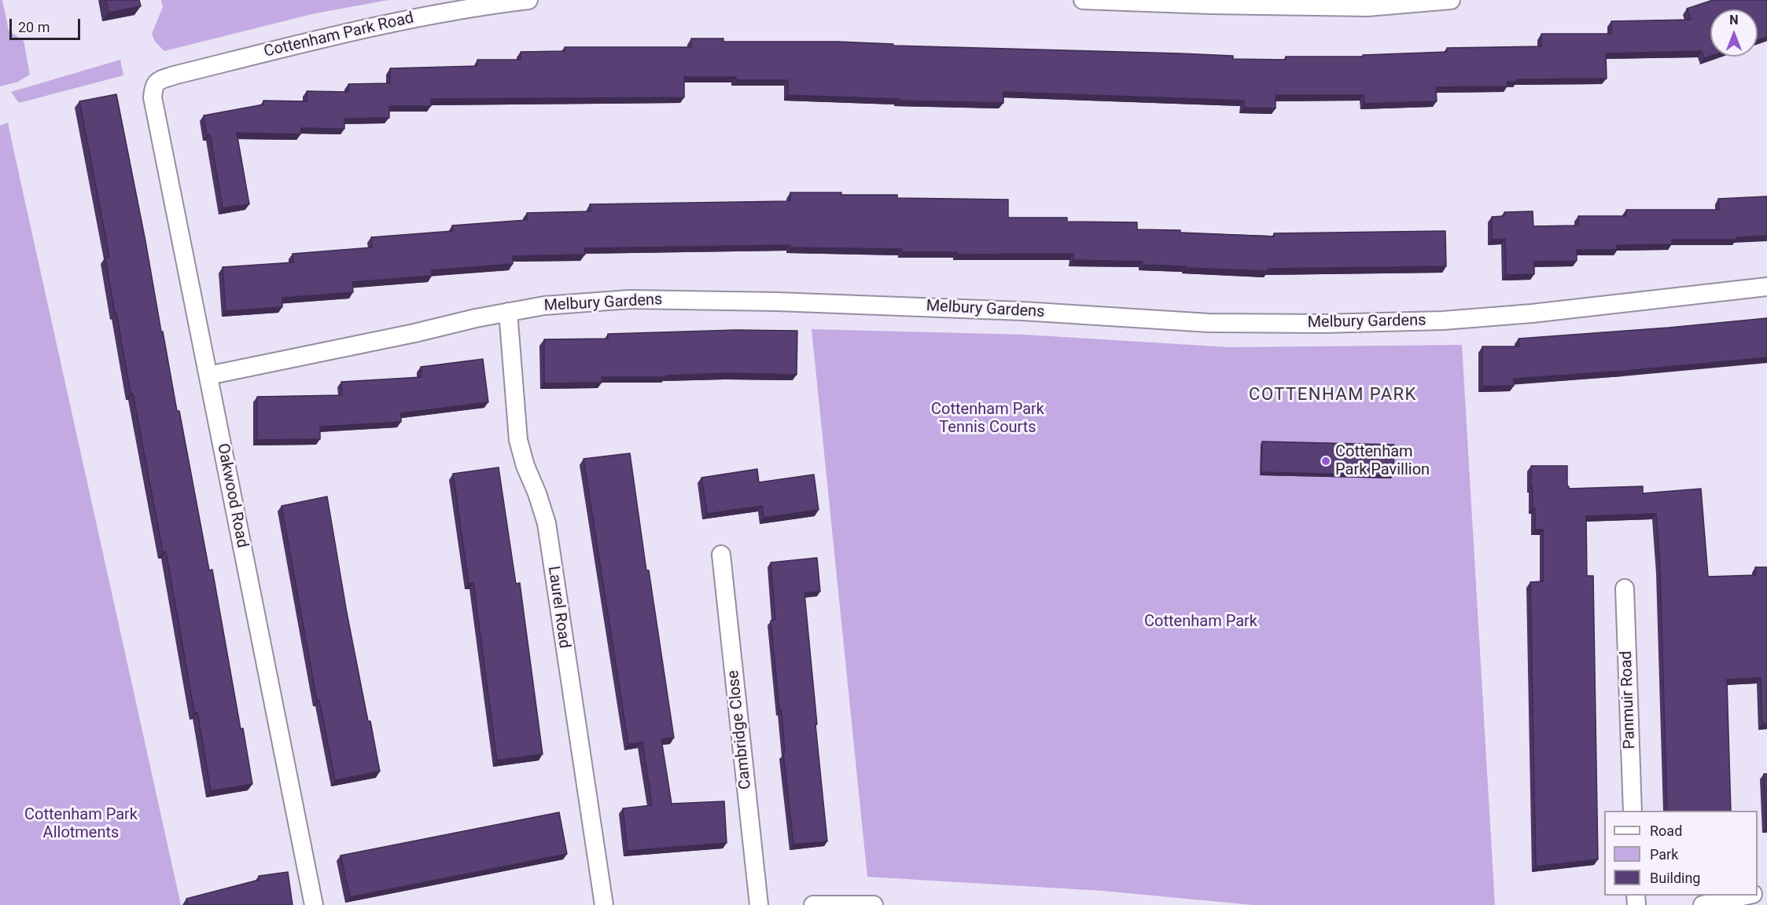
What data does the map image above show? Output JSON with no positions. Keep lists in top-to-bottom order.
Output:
{
  "streets": {
    "street": [
      "Cottenham Park Road",
      "Melbury Gardens",
      "Oakwood Road",
      "Laurel Road",
      "Panmuir Road",
      "Cambridge Close"
    ]
  },
  "crossings": [
    ["Cottenham Park Road", "Oakwood Road"],
    ["Melbury Gardens", "Oakwood Road"],
    ["Melbury Gardens", "Laurel Road"]
  ],
  "districts": ["COTTENHAM PARK"],
  "parks": ["Cottenham Park Tennis Courts", "Cottenham Park", "Cottenham Park Allotments"],
  "places": ["Cottenham Park Pavillion"],
  "legend": ["Road", "Park", "Building"],
  "scale_bar": "20 m",
  "north": "top"
}
